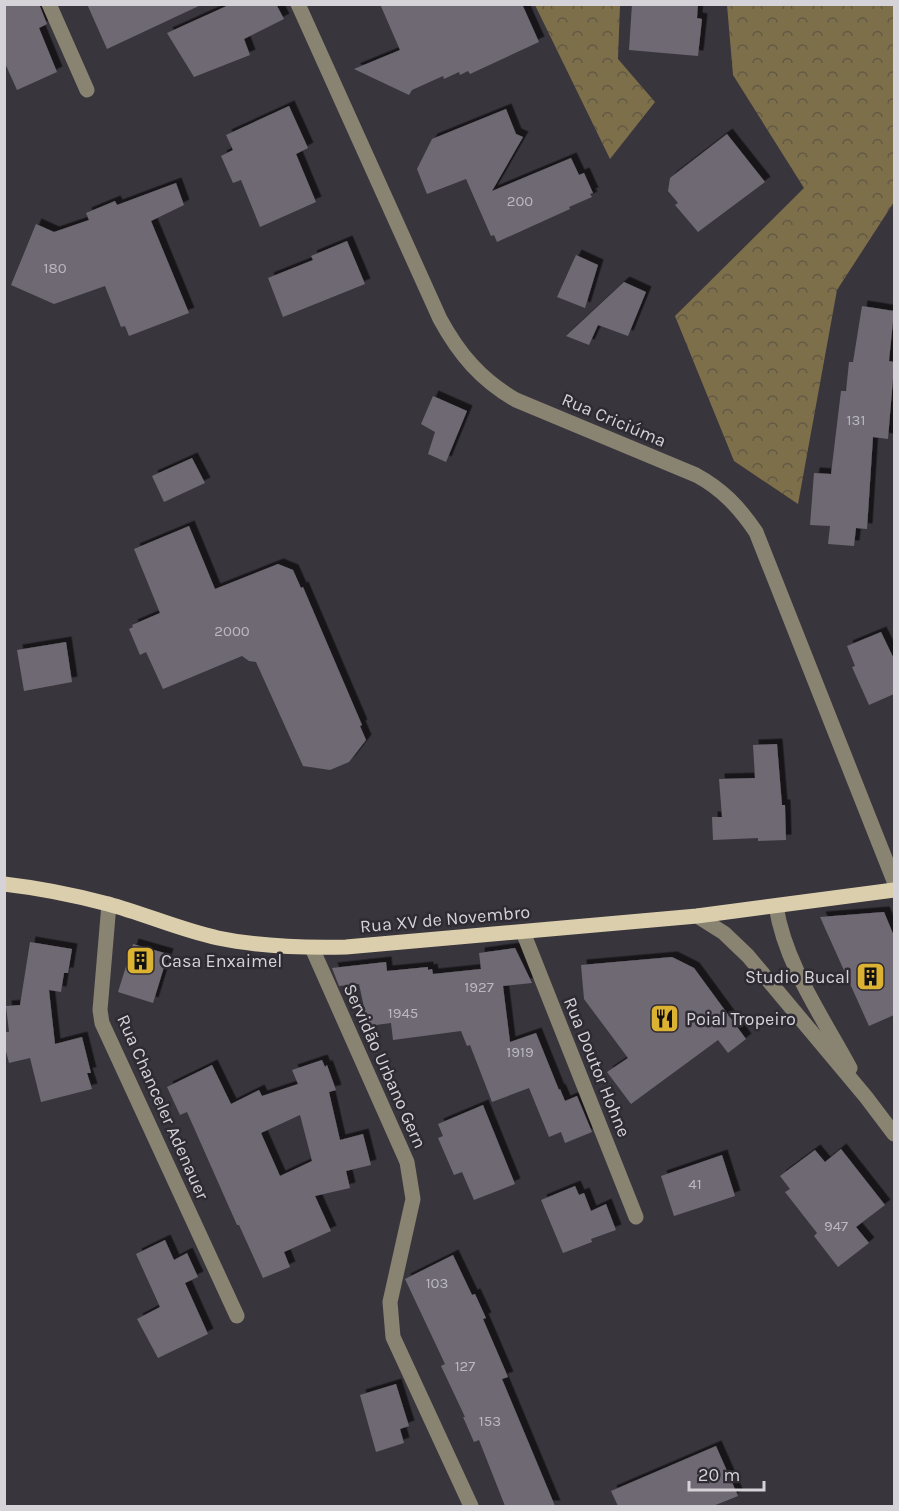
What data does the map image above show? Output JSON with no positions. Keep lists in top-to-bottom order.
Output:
{
  "streets": {
    "main road": ["Rua XV de Novembro"],
    "street": [
      "Rua Criciúma",
      "Servidão Urbano Gern",
      "Rua Doutor Hohne",
      "Rua Chanceler Adenauer"
    ]
  },
  "crossings": [
    ["Rua XV de Novembro", "Servidão Urbano Gern"],
    ["Rua XV de Novembro", "Rua Doutor Hohne"],
    ["Rua XV de Novembro", "Rua Chanceler Adenauer"]
  ],
  "places": {
    "building": ["Casa Enxaimel", "Studio Bucal"],
    "restaurant": ["Poial Tropeiro"]
  },
  "house_numbers": [
    "200",
    "180",
    "131",
    "2000",
    "1927",
    "1945",
    "1919",
    "41",
    "947",
    "103",
    "127",
    "153"
  ],
  "scale_bar": "20 m"
}
